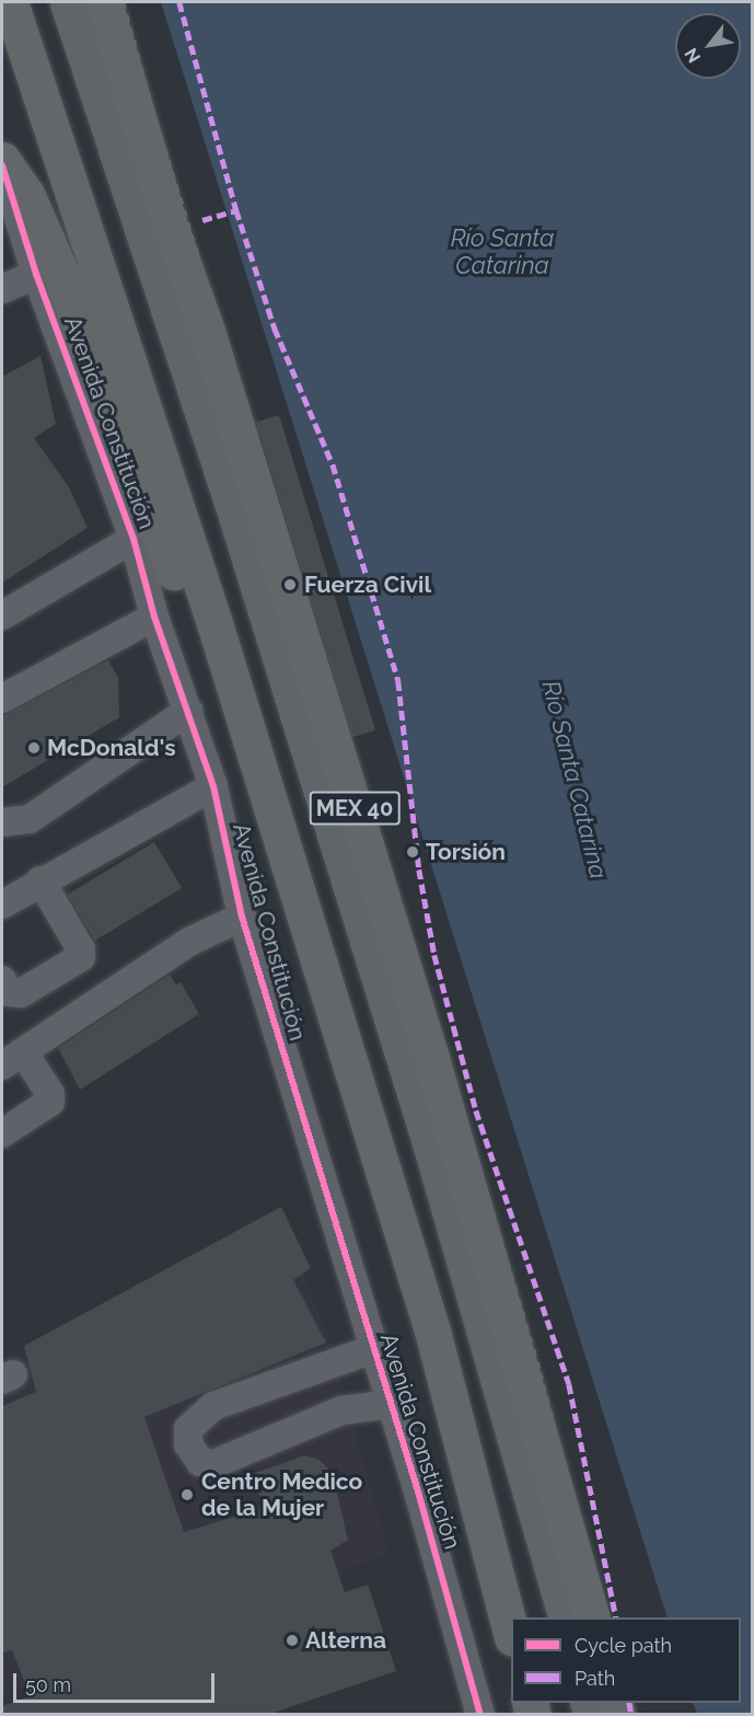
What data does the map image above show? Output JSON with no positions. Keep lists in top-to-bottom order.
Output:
{
  "streets": {
    "highway": ["Avenida Constitución", "MEX 40"]
  },
  "water": ["Río Santa Catarina"],
  "places": [
    "Fuerza Civil",
    "McDonald's",
    "Torsión",
    "Centro Medico de la Mujer",
    "Alterna"
  ],
  "legend": ["Cycle path", "Path"],
  "scale_bar": "50 m",
  "north": "bottom left"
}
